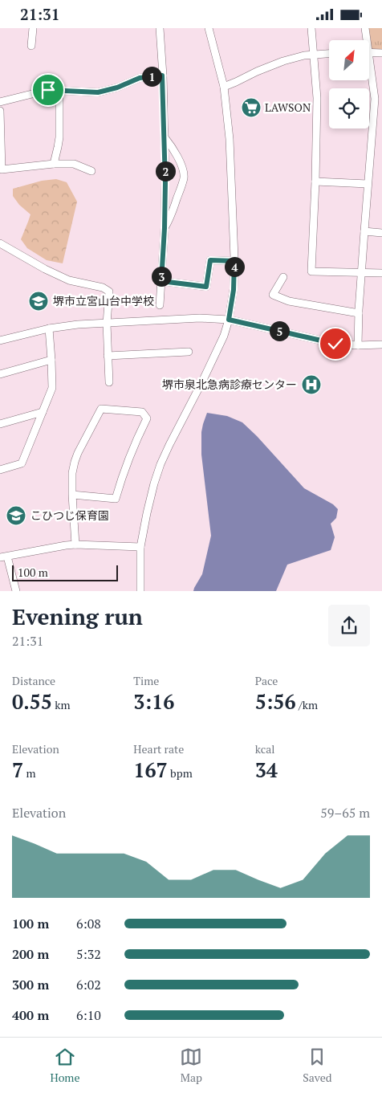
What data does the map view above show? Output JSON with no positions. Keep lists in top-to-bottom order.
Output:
{
  "places": {
    "supermarket": ["LAWSON"],
    "school or university": ["堺市立宮山台中学校", "こひつじ保育園"],
    "hospital": ["堺市泉北急病診療センター"]
  },
  "scale_bar": "100 m",
  "north": "top right",
  "page": {
    "status": "21:31",
    "pins": [
      "1",
      "2",
      "4",
      "3",
      "5"
    ],
    "scale": "100 m",
    "heading": ["Evening run", "21:31"],
    "stats": [
      ["Distance", "0.55 km"],
      ["Time", "3:16"],
      ["Pace", "5:56 /km"],
      ["Elevation", "7 m"],
      ["Heart rate", "167 bpm"],
      ["kcal", "34"]
    ],
    "chart": ["Elevation", "59–65 m"],
    "list": [
      {
        "name": "100 m",
        "note": "6:08"
      },
      {
        "name": "200 m",
        "note": "5:32"
      },
      {
        "name": "300 m",
        "note": "6:02"
      },
      {
        "name": "400 m",
        "note": "6:10"
      }
    ],
    "tabs": ["Home", "Map", "Saved"]
  }
}
